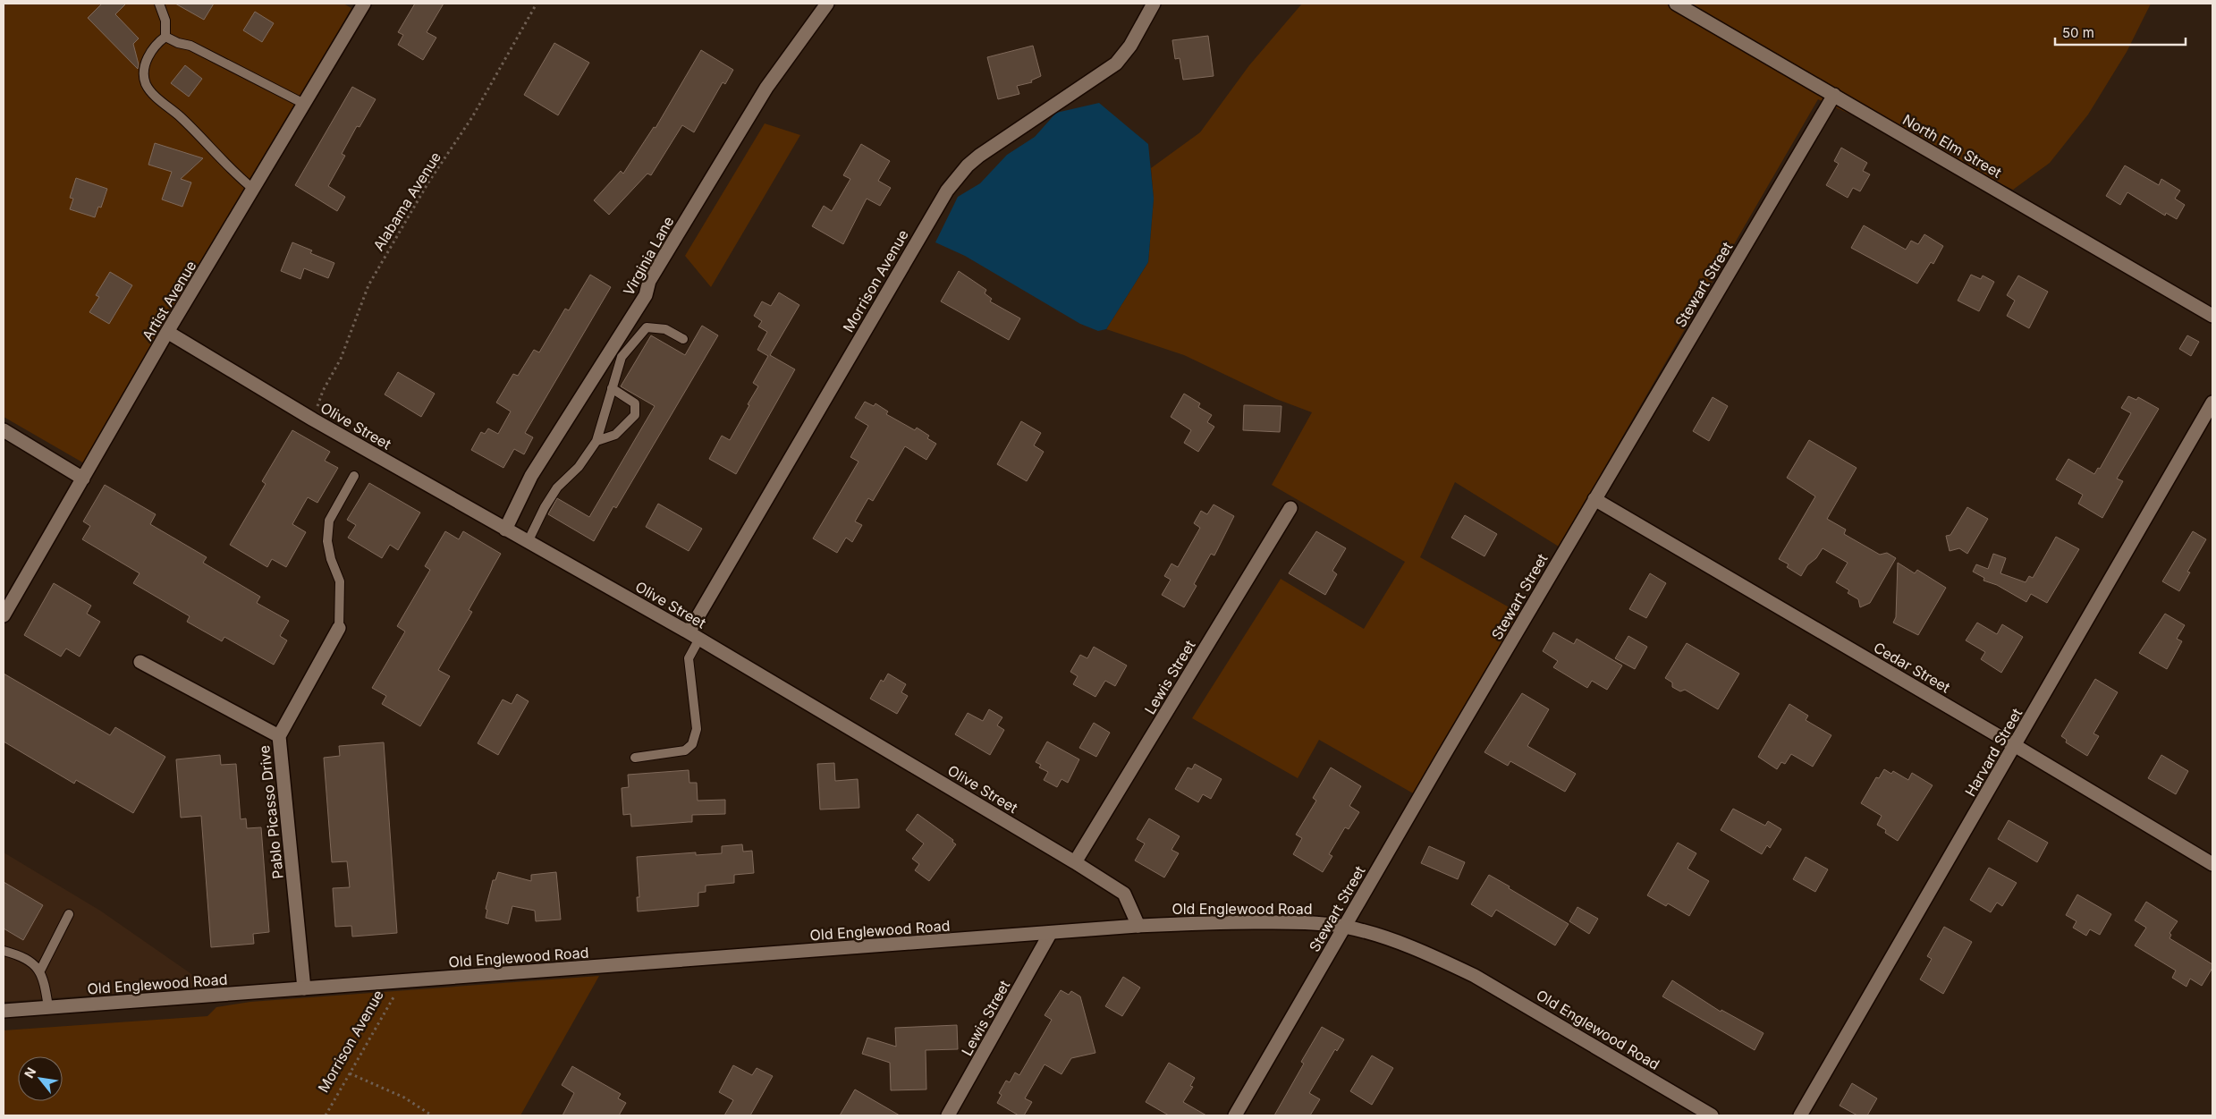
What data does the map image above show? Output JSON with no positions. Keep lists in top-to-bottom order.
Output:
{
  "streets": {
    "street": [
      "North Elm Street",
      "Virginia Lane",
      "Morrison Avenue",
      "Stewart Street",
      "Artist Avenue",
      "Olive Street",
      "Cedar Street",
      "Lewis Street",
      "Harvard Street",
      "Pablo Picasso Drive",
      "Old Englewood Road"
    ],
    "path": ["Alabama Avenue"]
  },
  "crossings": [
    ["North Elm Street", "Stewart Street"],
    ["Alabama Avenue", "Olive Street"],
    ["Virginia Lane", "Olive Street"],
    ["Morrison Avenue", "Olive Street"],
    ["Morrison Avenue", "Old Englewood Road"],
    ["Stewart Street", "Cedar Street"],
    ["Stewart Street", "Old Englewood Road"],
    ["Artist Avenue", "Olive Street"],
    ["Olive Street", "Lewis Street"],
    ["Olive Street", "Old Englewood Road"],
    ["Cedar Street", "Harvard Street"],
    ["Lewis Street", "Old Englewood Road"],
    ["Pablo Picasso Drive", "Old Englewood Road"]
  ],
  "scale_bar": "50 m",
  "north": "top left"
}
